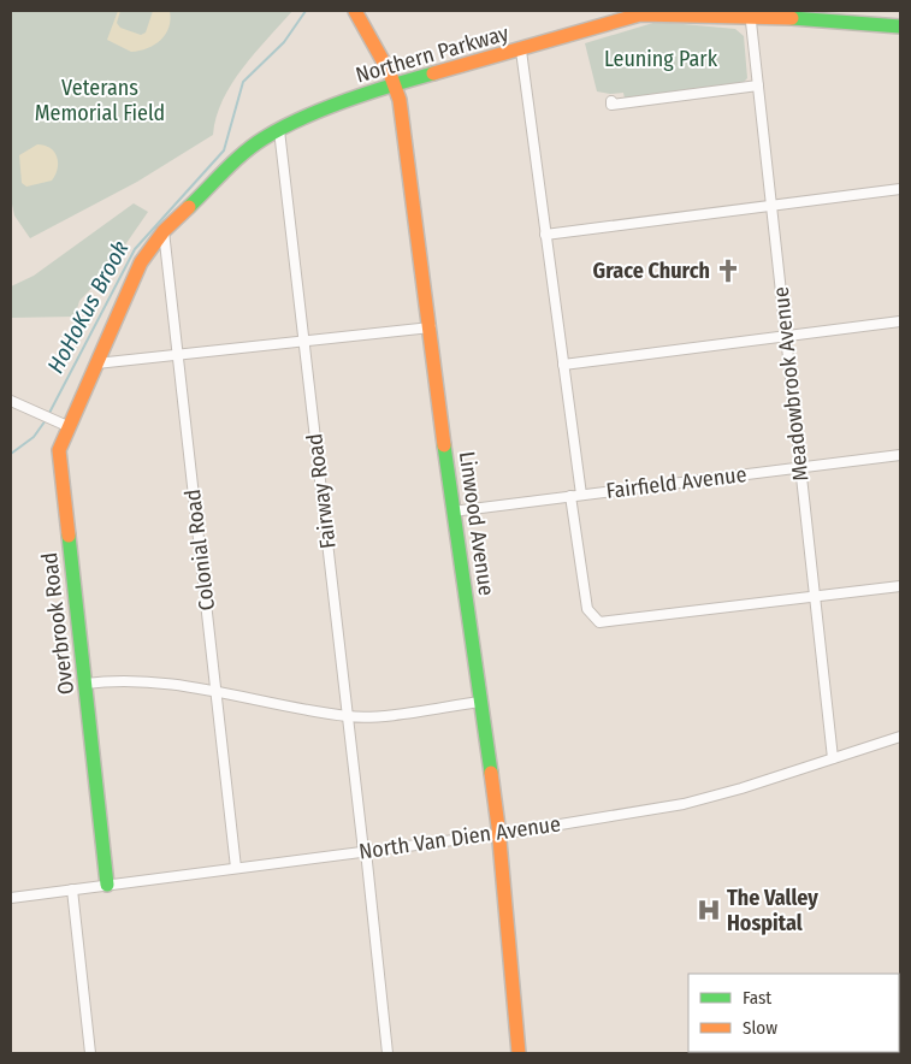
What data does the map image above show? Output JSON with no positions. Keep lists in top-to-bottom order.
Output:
{
  "streets": {
    "street": [
      "Northern Parkway",
      "Meadowbrook Avenue",
      "Fairfield Avenue",
      "Fairway Road",
      "Linwood Avenue",
      "Colonial Road",
      "Overbrook Road",
      "North Van Dien Avenue"
    ]
  },
  "crossings": [
    ["Northern Parkway", "Meadowbrook Avenue"],
    ["Northern Parkway", "Fairway Road"],
    ["Northern Parkway", "Linwood Avenue"],
    ["Northern Parkway", "Colonial Road"],
    ["Northern Parkway", "Overbrook Road"],
    ["Meadowbrook Avenue", "Fairfield Avenue"],
    ["Meadowbrook Avenue", "North Van Dien Avenue"],
    ["Fairfield Avenue", "Linwood Avenue"],
    ["Fairway Road", "North Van Dien Avenue"],
    ["Linwood Avenue", "North Van Dien Avenue"],
    ["Colonial Road", "North Van Dien Avenue"],
    ["Overbrook Road", "North Van Dien Avenue"]
  ],
  "water": ["HoHoKus Brook"],
  "parks": ["Leuning Park", "Veterans Memorial Field"],
  "places": {
    "church": ["Grace Church"],
    "hospital": ["The Valley Hospital"]
  },
  "legend": ["Fast", "Slow"]
}
